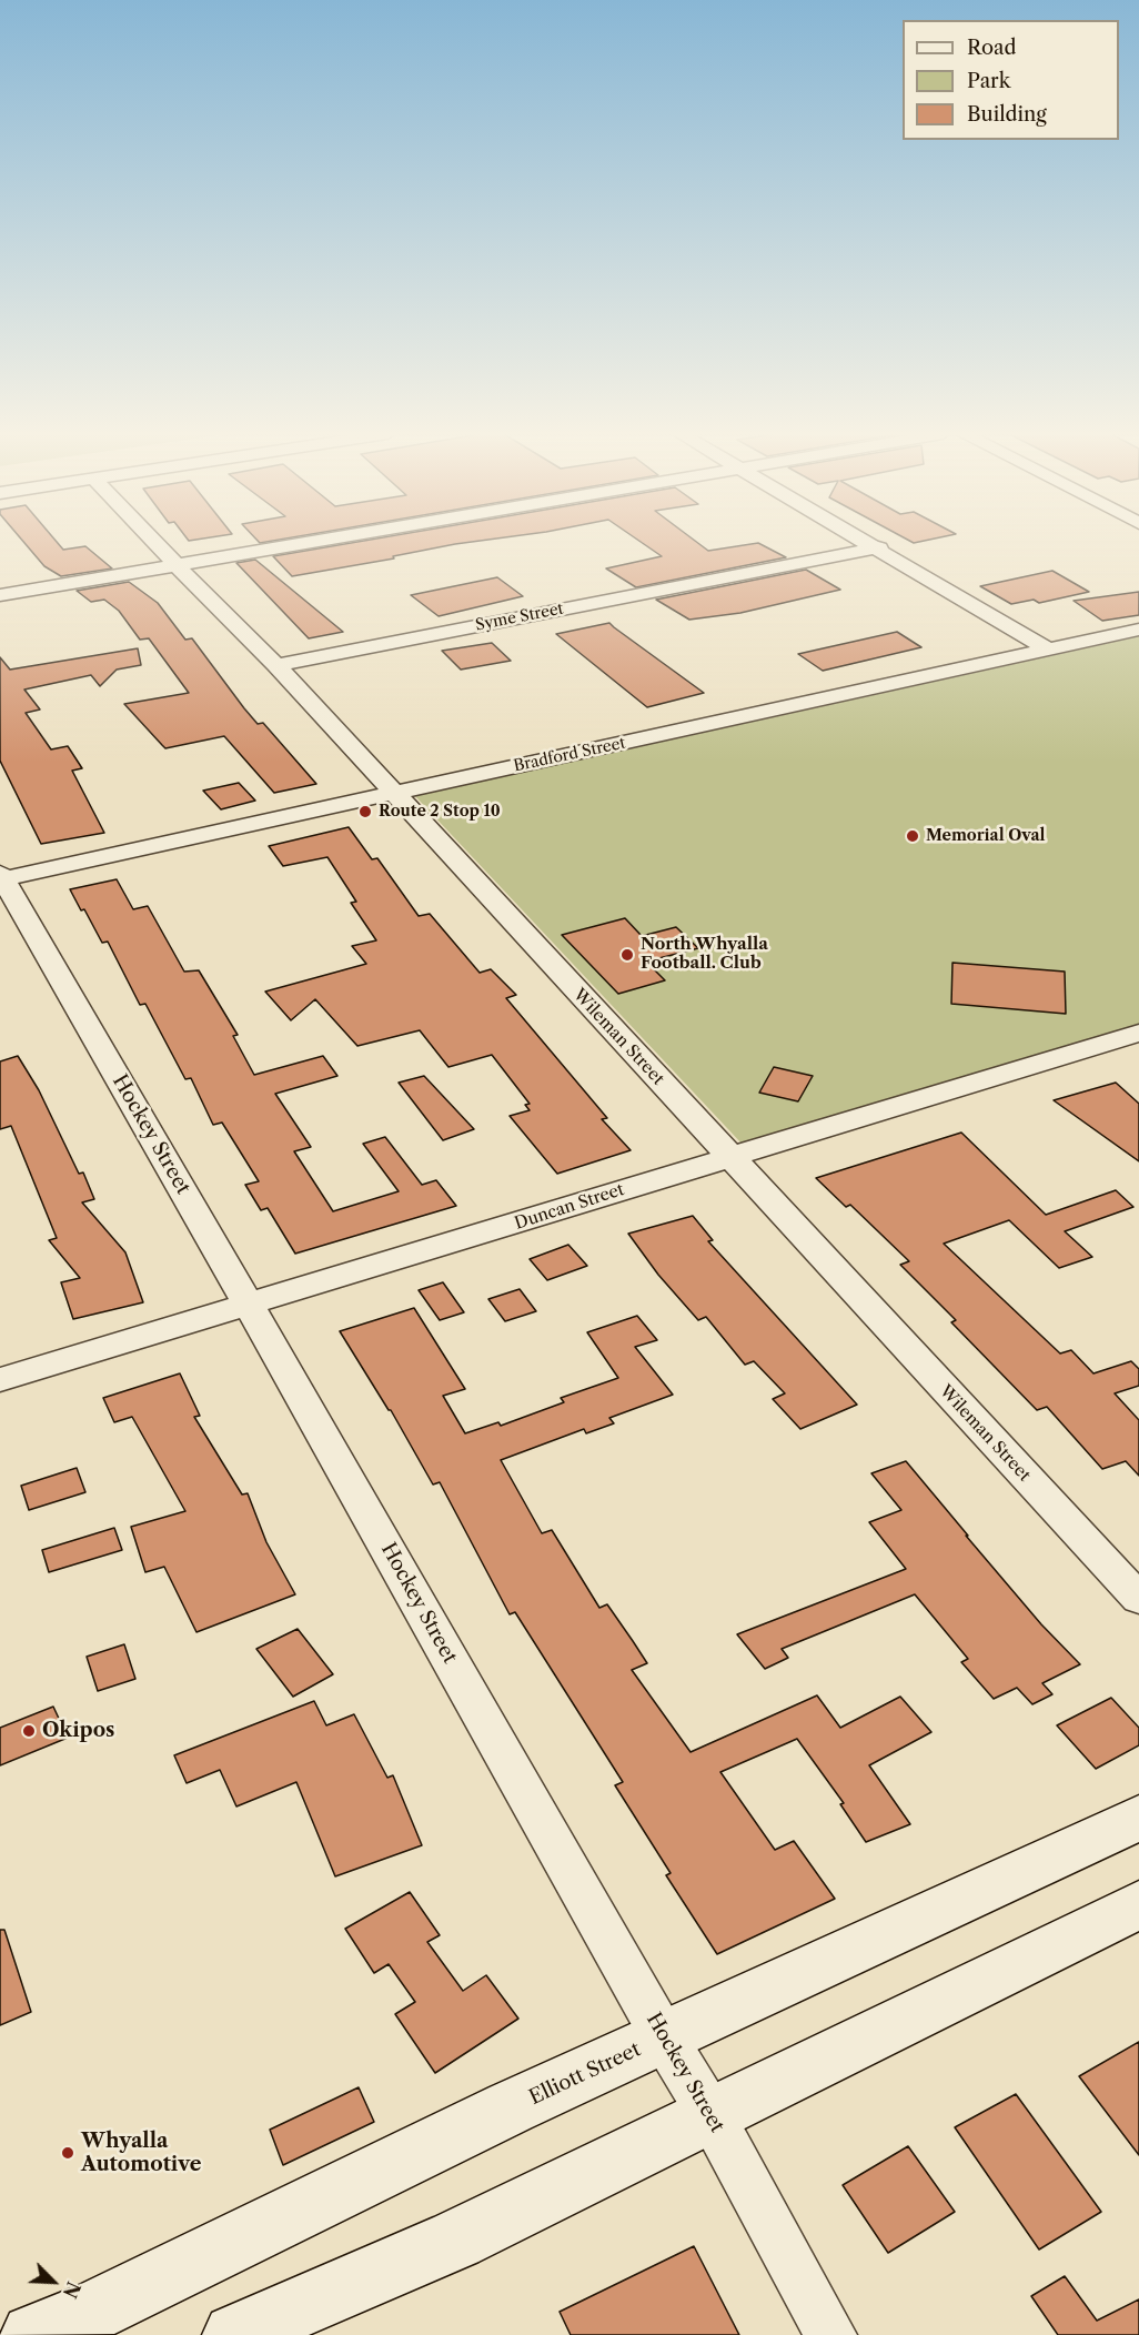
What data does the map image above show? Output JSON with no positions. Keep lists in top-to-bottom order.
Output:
{
  "streets": {
    "main road": ["Elliott Street"],
    "street": [
      "Syme Street",
      "Bradford Street",
      "Wileman Street",
      "Hockey Street",
      "Duncan Street"
    ]
  },
  "crossings": [
    ["Syme Street", "Wileman Street"],
    ["Bradford Street", "Wileman Street"],
    ["Bradford Street", "Hockey Street"],
    ["Wileman Street", "Duncan Street"],
    ["Hockey Street", "Duncan Street"],
    ["Hockey Street", "Elliott Street"]
  ],
  "places": [
    "Route 2 Stop 10",
    "Memorial Oval",
    "North Whyalla Football. Club",
    "Okipos",
    "Whyalla Automotive"
  ],
  "legend": ["Road", "Park", "Building"],
  "north": "bottom right"
}
